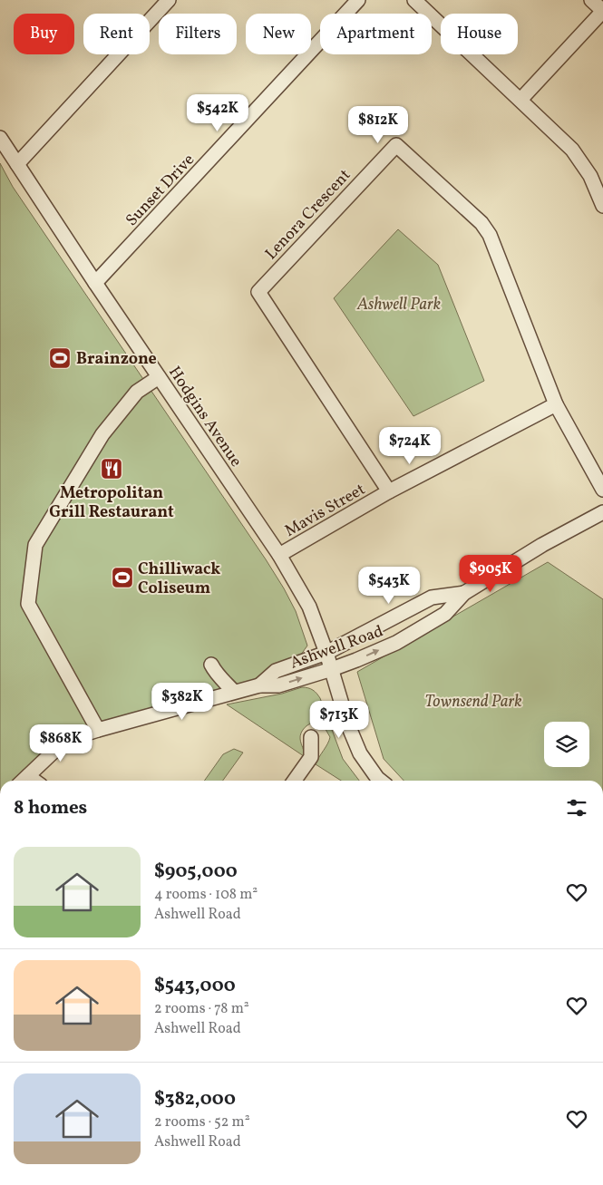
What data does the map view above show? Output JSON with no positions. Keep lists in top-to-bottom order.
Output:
{
  "streets": {
    "street": [
      "Sunset Drive",
      "Lenora Crescent",
      "Hodgins Avenue",
      "Mavis Street",
      "Ashwell Road"
    ]
  },
  "crossings": [
    ["Sunset Drive", "Hodgins Avenue"],
    ["Lenora Crescent", "Mavis Street"],
    ["Hodgins Avenue", "Mavis Street"],
    ["Hodgins Avenue", "Ashwell Road"]
  ],
  "parks": ["Ashwell Park", "Townsend Park"],
  "places": {
    "sports": ["Brainzone", "Chilliwack Coliseum"],
    "restaurant": ["Metropolitan Grill Restaurant"]
  },
  "page": {
    "chip": [
      "Buy",
      "Rent",
      "Filters",
      "New",
      "Apartment",
      "House"
    ],
    "price": [
      "$542K",
      "$812K",
      "$724K",
      "$905K",
      "$543K",
      "$382K",
      "$713K",
      "$868K"
    ],
    "heading": "8 homes",
    "list": [
      {
        "name": "$905,000",
        "note": "4 rooms · 108 m² · Ashwell Road"
      },
      {
        "name": "$543,000",
        "note": "2 rooms · 78 m² · Ashwell Road"
      },
      {
        "name": "$382,000",
        "note": "2 rooms · 52 m² · Ashwell Road"
      }
    ]
  }
}
